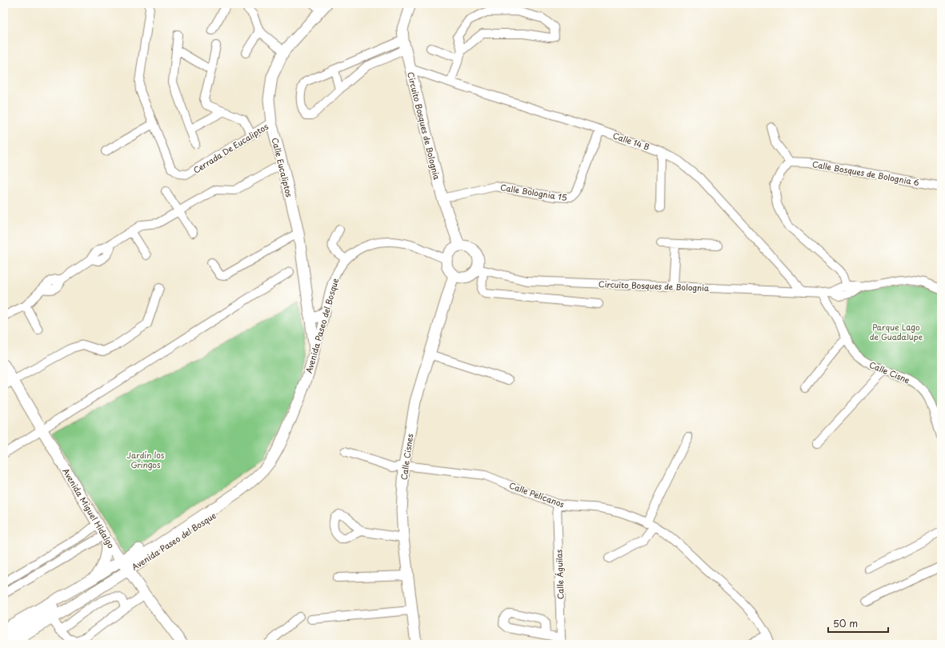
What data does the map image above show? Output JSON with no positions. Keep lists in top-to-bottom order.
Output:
{
  "streets": {
    "main road": [
      "Circuito Bosques de Bolognia",
      "Calle Eucaliptos",
      "Avenida Paseo del Bosque",
      "Calle Cisnes",
      "Avenida Miguel Hidalgo"
    ],
    "street": [
      "Calle 14 B",
      "Cerrada De Eucaliptos",
      "Calle Bosques de Bolognia 6",
      "Calle Bolognia 15",
      "Calle Cisne",
      "Calle Pelícanos",
      "Calle Águilas"
    ]
  },
  "crossings": [
    ["Circuito Bosques de Bolognia", "Calle 14 B"],
    ["Circuito Bosques de Bolognia", "Calle Bolognia 15"],
    ["Circuito Bosques de Bolognia", "Avenida Paseo del Bosque"],
    ["Circuito Bosques de Bolognia", "Calle Cisne"],
    ["Circuito Bosques de Bolognia", "Calle Cisnes"],
    ["Calle 14 B", "Calle Bolognia 15"],
    ["Cerrada De Eucaliptos", "Calle Eucaliptos"],
    ["Calle Eucaliptos", "Avenida Paseo del Bosque"],
    ["Avenida Paseo del Bosque", "Calle Cisnes"],
    ["Avenida Paseo del Bosque", "Avenida Miguel Hidalgo"],
    ["Calle Cisnes", "Calle Pelícanos"],
    ["Calle Pelícanos", "Calle Águilas"]
  ],
  "parks": ["Parque Lago de Guadalupe", "Jardín los Gringos"],
  "scale_bar": "50 m"
}
